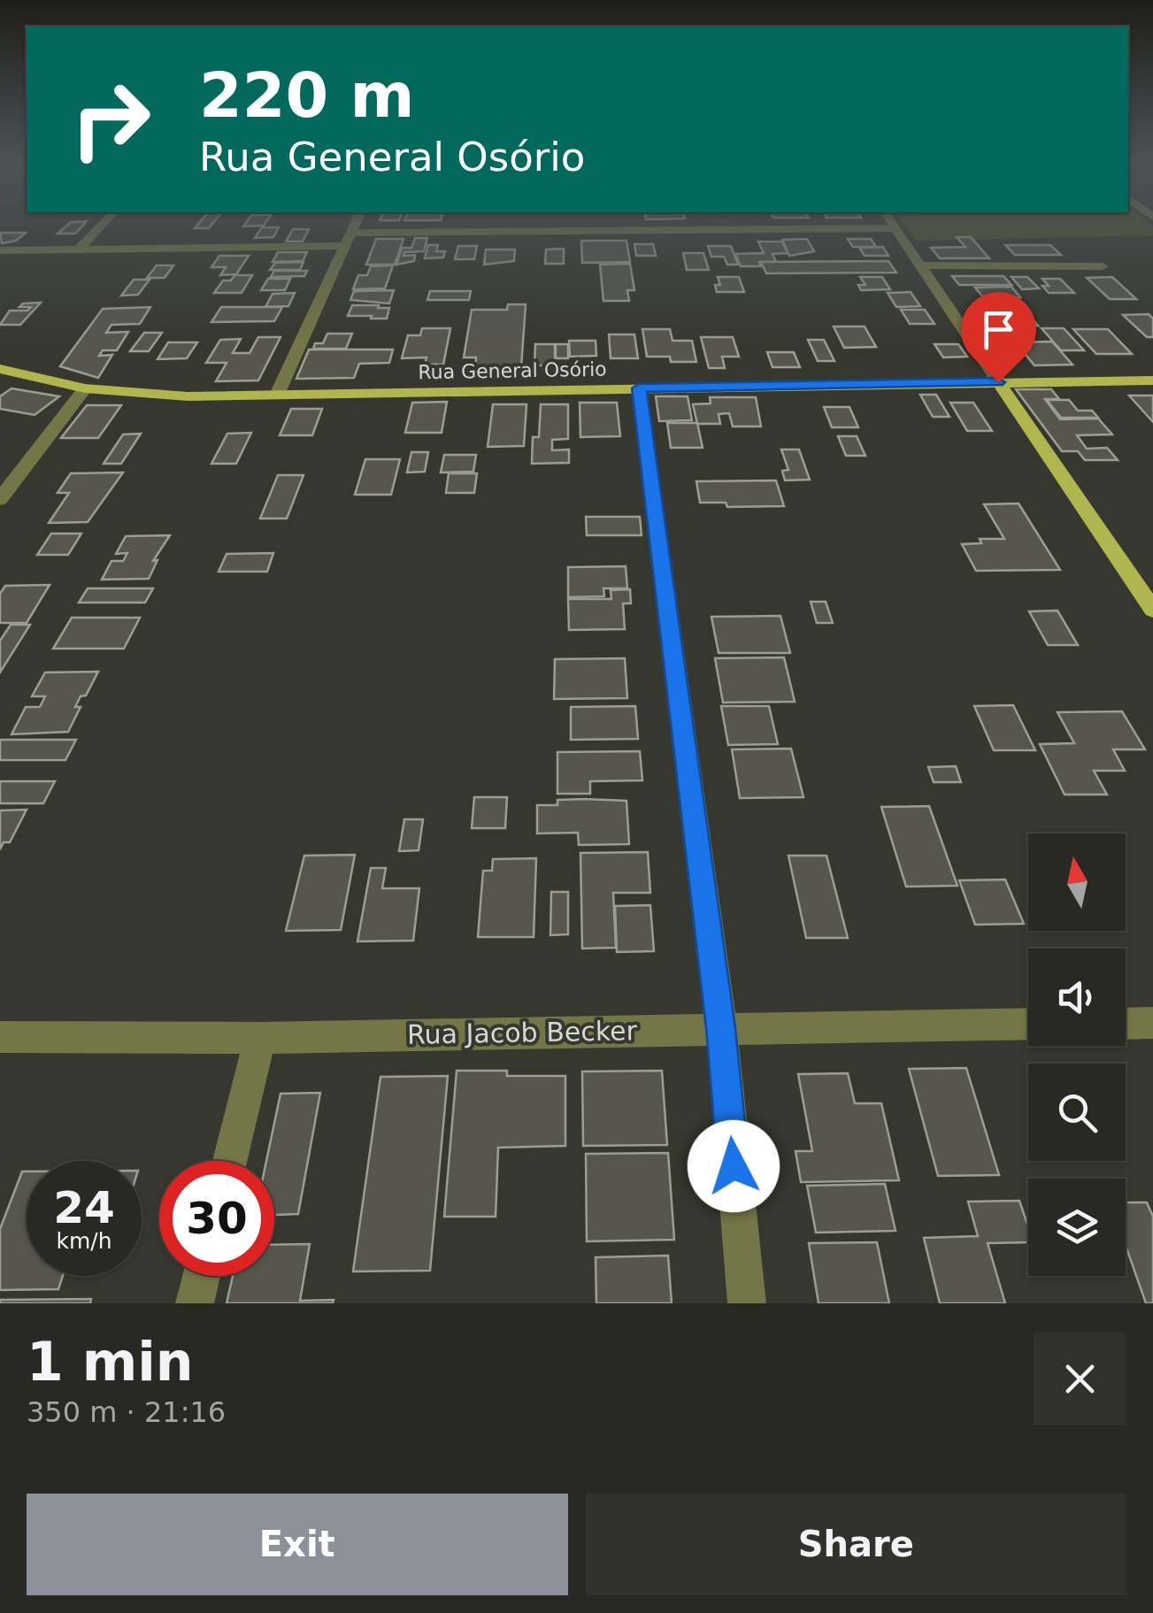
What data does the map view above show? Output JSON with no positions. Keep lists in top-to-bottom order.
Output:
{
  "streets": {
    "main road": ["Rua General Osório"],
    "street": ["Rua Jacob Becker"]
  },
  "north": "top",
  "page": {
    "turn": ["220 m", "Rua General Osório"],
    "speed": "24 km/h",
    "limit": "30",
    "heading": ["1 min", "350 m · 21:16"],
    "buttons": ["Exit", "Share"]
  }
}
